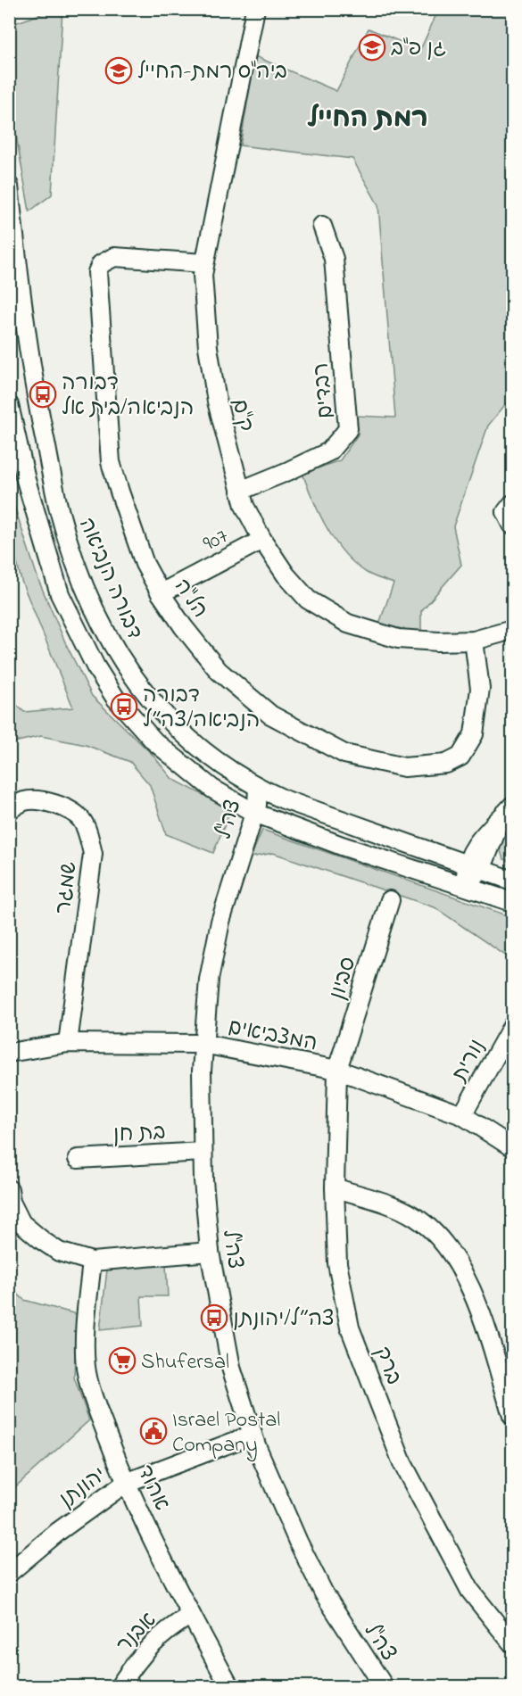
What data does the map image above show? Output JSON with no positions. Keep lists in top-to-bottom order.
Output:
{
  "streets": {
    "street": [
      "רבדים",
      "ק\"ם",
      "907",
      "דבורה הנביאה",
      "הל\"ה",
      "צה\"ל",
      "שמגר",
      "סביון",
      "המצביאים",
      "נורית",
      "בת חן",
      "ברק",
      "יהונתן",
      "אהוד",
      "אבנר"
    ]
  },
  "crossings": [
    ["רבדים", "ק\"ם"],
    ["ק\"ם", "907"],
    ["ק\"ם", "הל\"ה"],
    ["907", "הל\"ה"],
    ["דבורה הנביאה", "צה\"ל"],
    ["צה\"ל", "המצביאים"],
    ["צה\"ל", "בת חן"],
    ["צה\"ל", "יהונתן"],
    ["שמגר", "המצביאים"],
    ["סביון", "המצביאים"],
    ["סביון", "ברק"],
    ["המצביאים", "נורית"],
    ["המצביאים", "ברק"],
    ["יהונתן", "אהוד"],
    ["אהוד", "אבנר"]
  ],
  "districts": ["רמת החייל"],
  "places": {
    "school or university": ["גן פ\"ב", "ביה\"ס רמת-החייל"],
    "bus stop": ["דבורה הנביאה/בית אל", "דבורה הנביאה/צה״ל", "צה״ל/יהונתן"],
    "supermarket": ["Shufersal"],
    "public building": ["Israel Postal Company"]
  }
}
